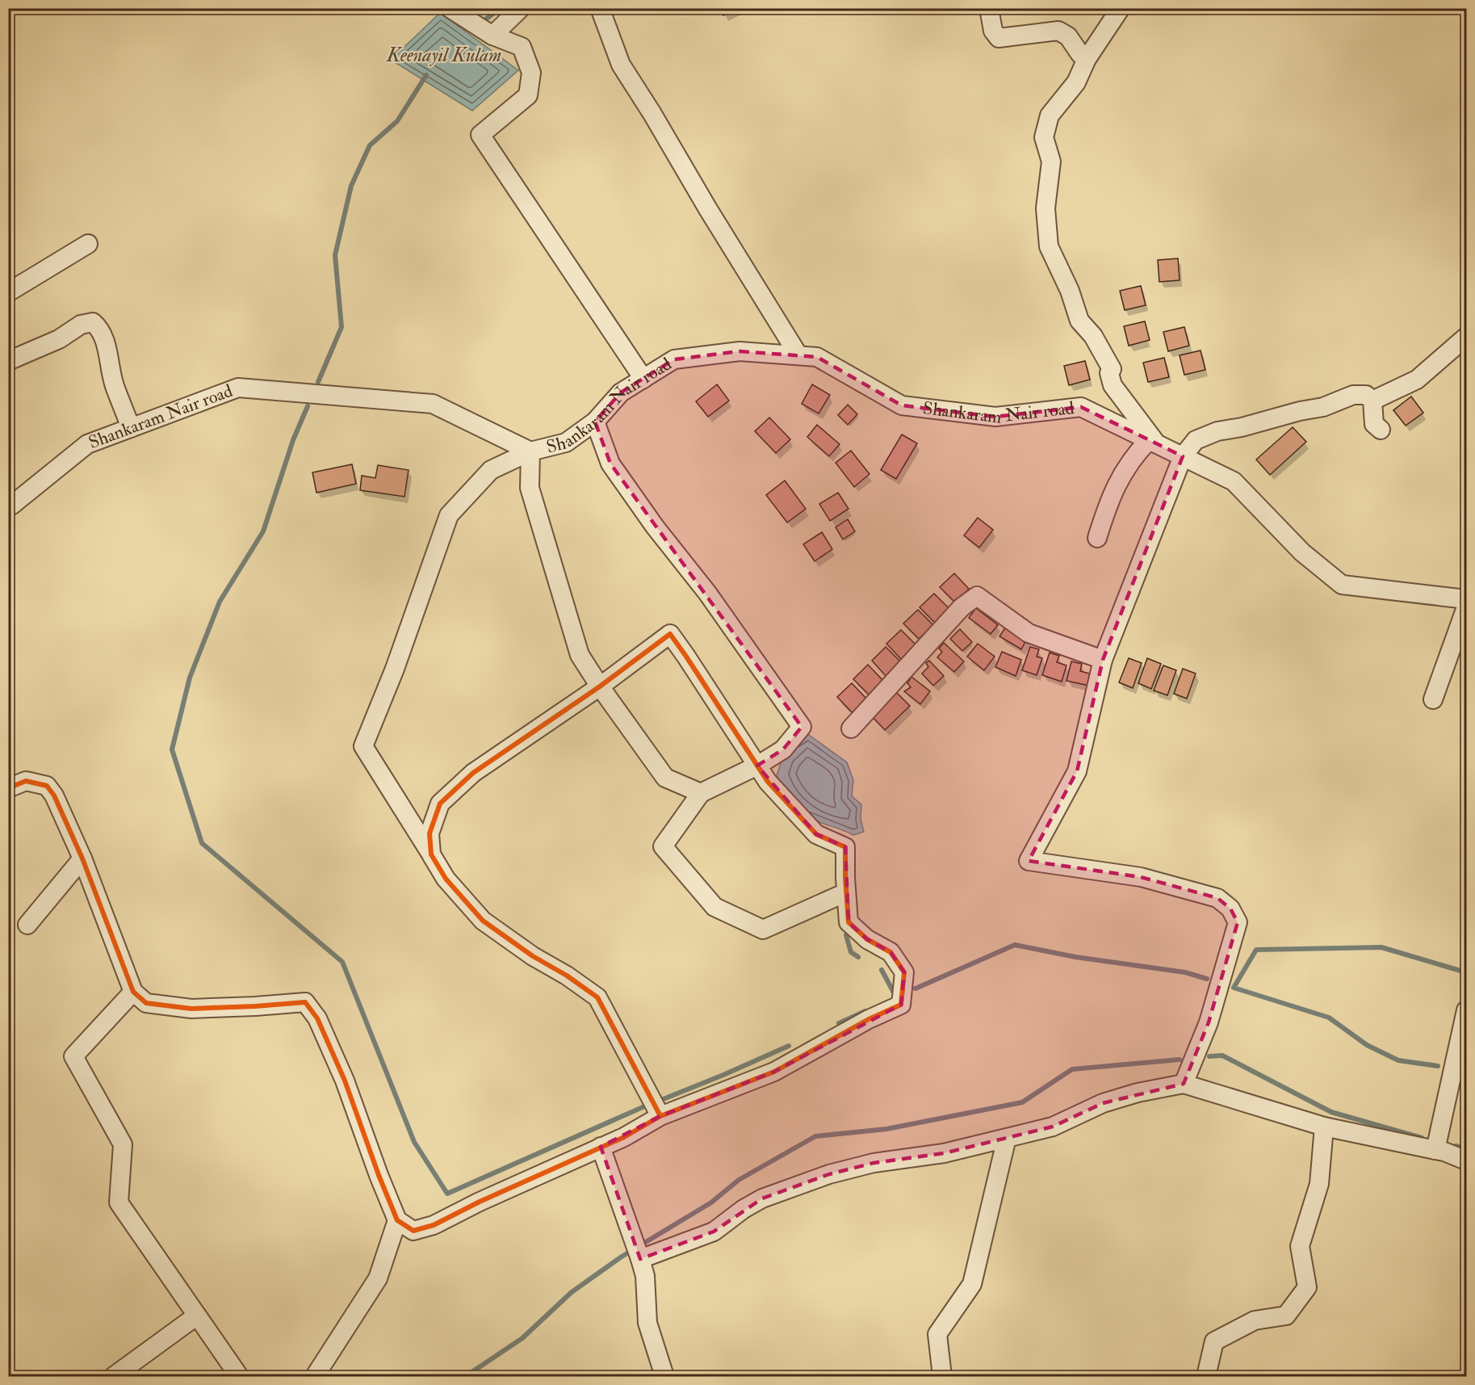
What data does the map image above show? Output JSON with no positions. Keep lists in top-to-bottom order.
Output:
{
  "streets": {
    "street": ["Shankaram Nair road"]
  },
  "water": ["Keenayil Kulam"]
}
